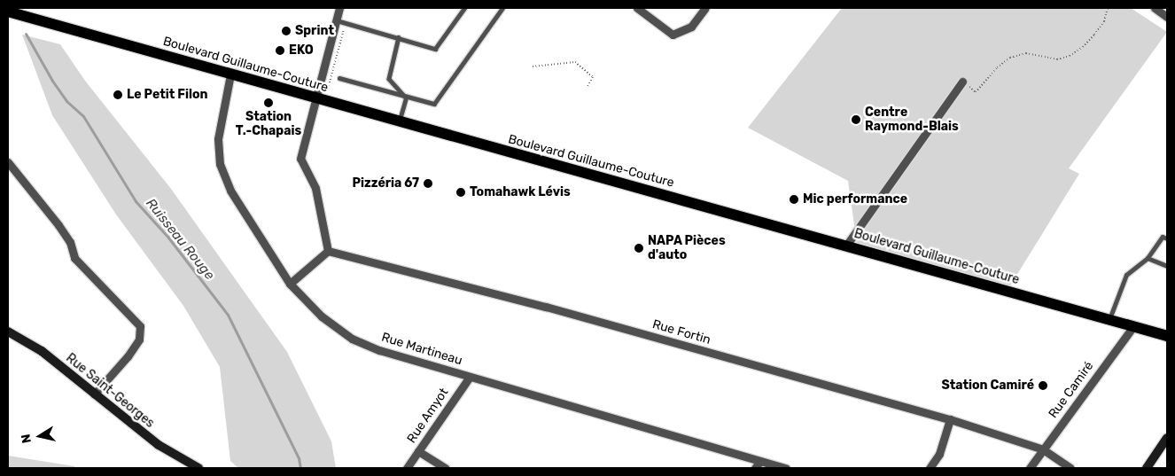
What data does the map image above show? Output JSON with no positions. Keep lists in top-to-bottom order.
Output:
{
  "streets": {
    "main road": ["Boulevard Guillaume-Couture"],
    "street": [
      "Rue Fortin",
      "Rue Martineau",
      "Rue Camiré",
      "Rue Saint-Georges",
      "Rue Amyot"
    ]
  },
  "crossings": [
    ["Boulevard Guillaume-Couture", "Rue Martineau"],
    ["Boulevard Guillaume-Couture", "Rue Camiré"],
    ["Rue Fortin", "Rue Camiré"],
    ["Rue Martineau", "Rue Amyot"]
  ],
  "water": ["Ruisseau Rouge"],
  "places": [
    "Sprint",
    "EKO",
    "Le Petit Filon",
    "Station T.-Chapais",
    "Centre Raymond-Blais",
    "Pizzéria 67",
    "Tomahawk Lévis",
    "Mic performance",
    "NAPA Pièces d'auto",
    "Station Camiré"
  ],
  "north": "left"
}
